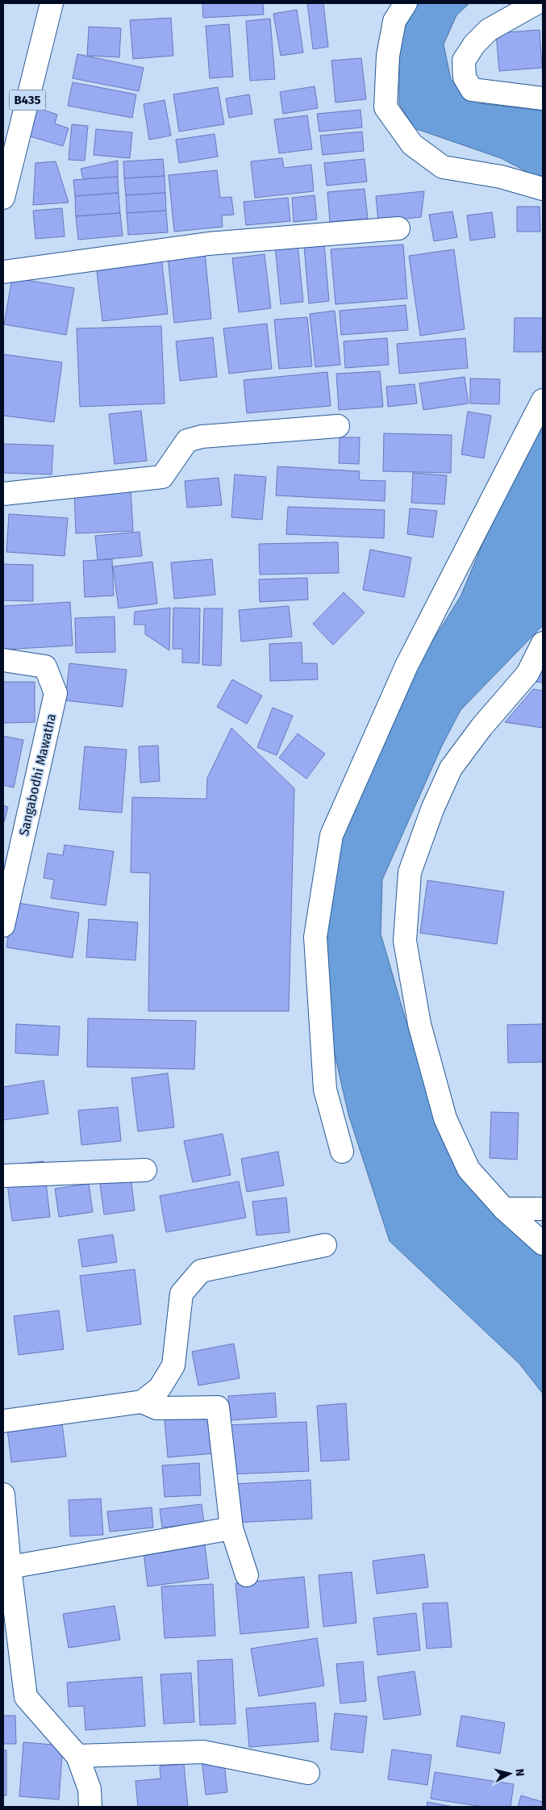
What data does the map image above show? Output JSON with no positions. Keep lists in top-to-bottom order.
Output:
{
  "streets": {
    "street": ["B435", "Sangabodhi Mawatha"]
  },
  "north": "right"
}
